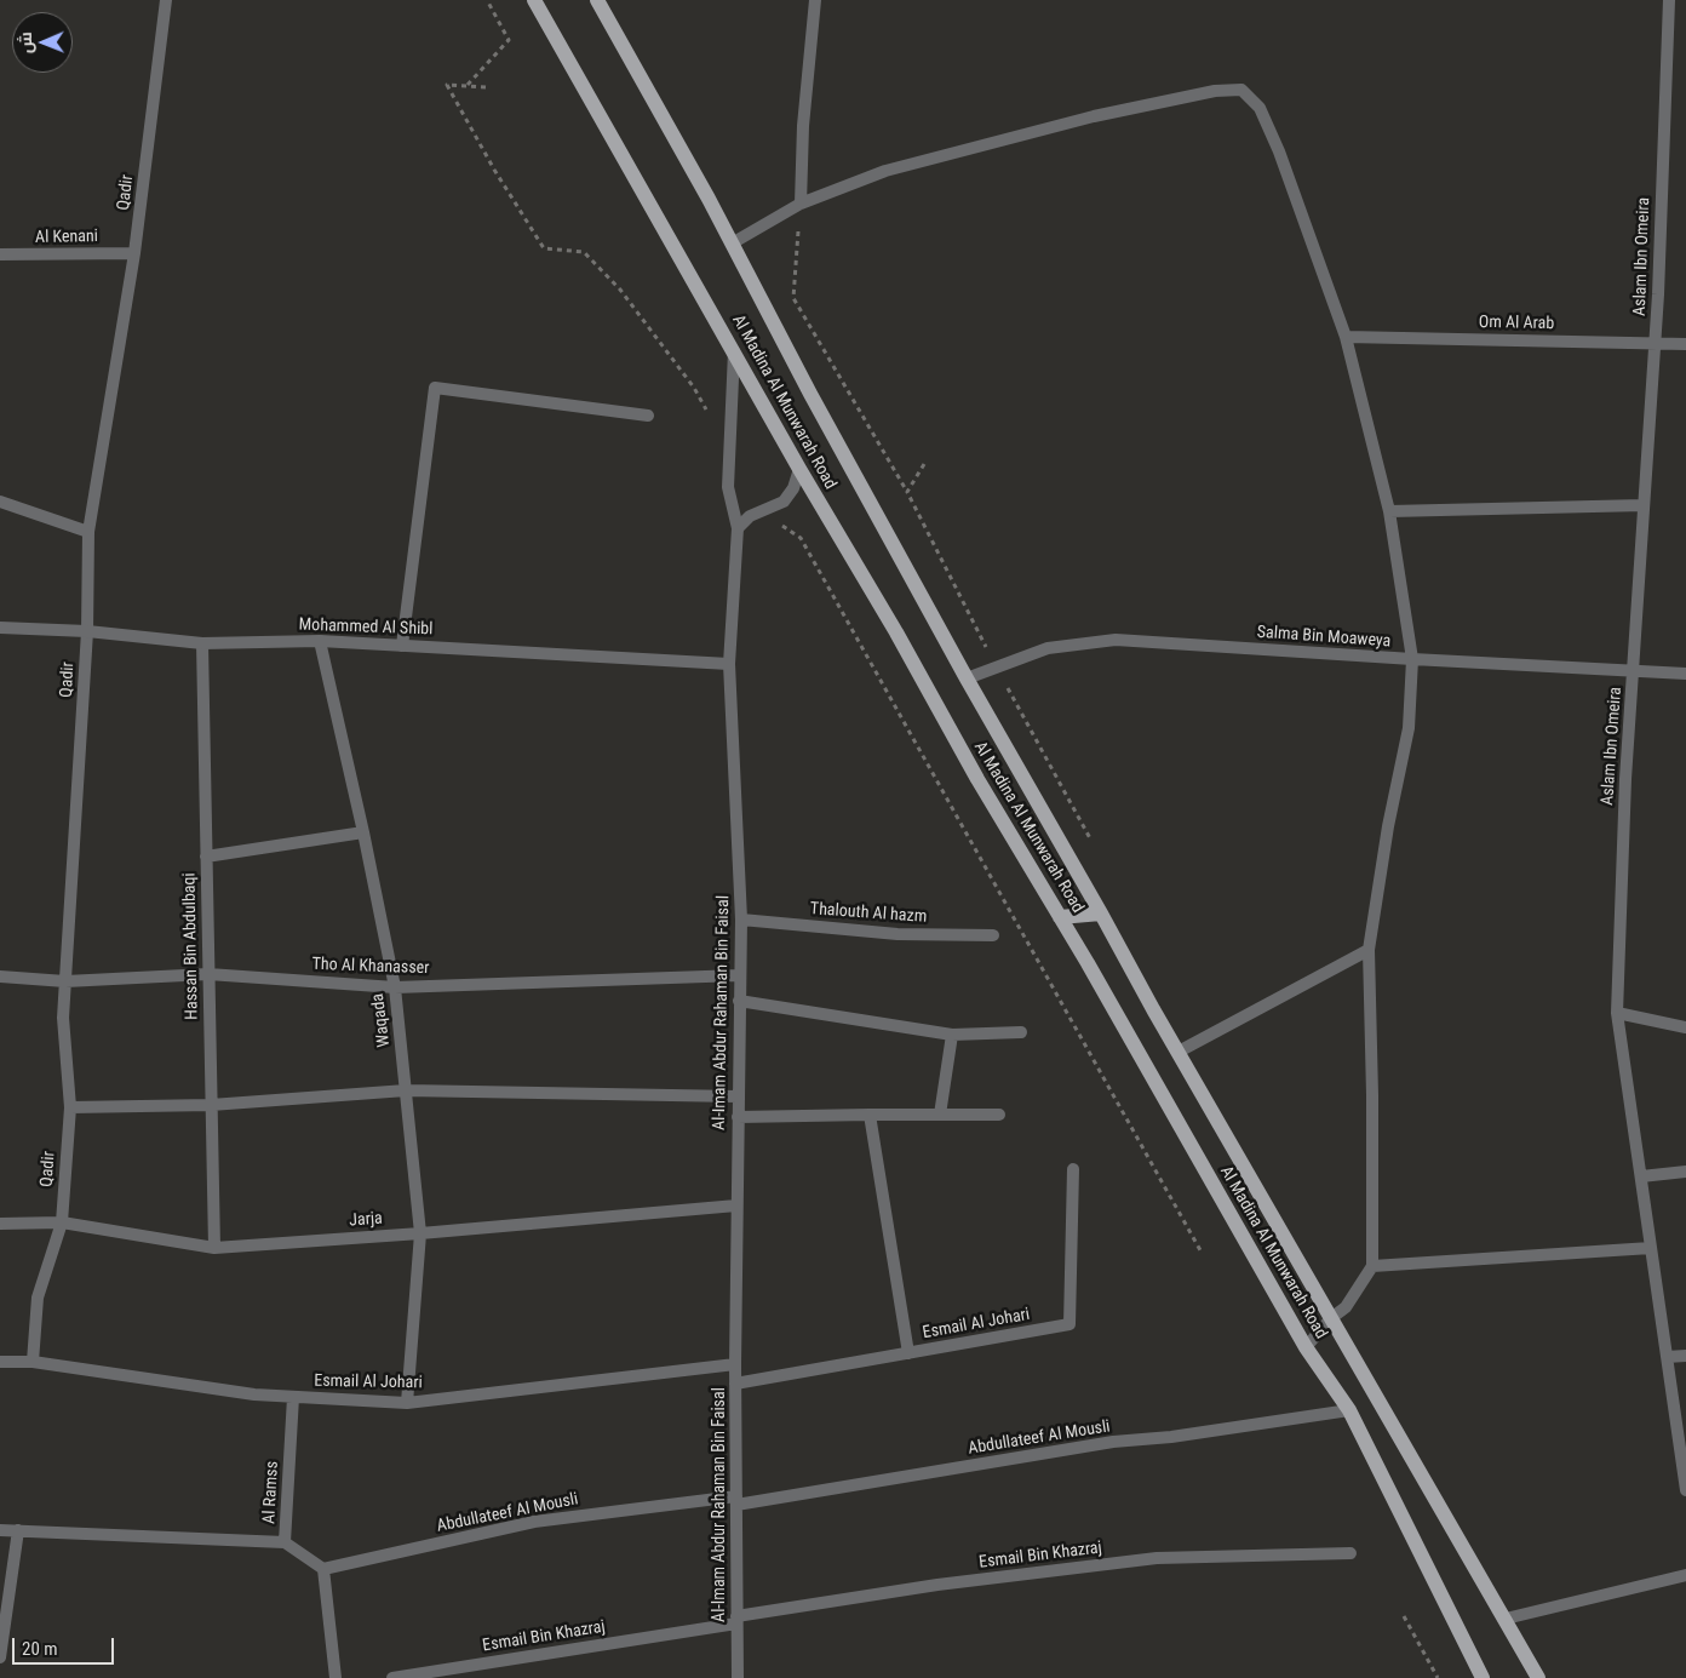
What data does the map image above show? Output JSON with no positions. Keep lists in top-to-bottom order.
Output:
{
  "streets": {
    "main road": ["Al Madina Al Munwarah Road"],
    "street": [
      "Qadir",
      "Al Kenani",
      "Aslam Ibn Omeira",
      "Om Al Arab",
      "Mohammed Al Shibl",
      "Salma Bin Moaweya",
      "Thalouth Al hazm",
      "Hassan Bin Abdulbaqi",
      "Tho Al Khanasser",
      "Al-Imam Abdur Rahaman Bin Faisal",
      "Waqada",
      "Jarja",
      "Esmail Al Johari",
      "Abdullateef Al Mousli",
      "Al Ramss",
      "Esmail Bin Khazraj"
    ]
  },
  "crossings": [
    ["Qadir", "Al Kenani"],
    ["Qadir", "Mohammed Al Shibl"],
    ["Qadir", "Tho Al Khanasser"],
    ["Qadir", "Jarja"],
    ["Qadir", "Esmail Al Johari"],
    ["Aslam Ibn Omeira", "Om Al Arab"],
    ["Aslam Ibn Omeira", "Salma Bin Moaweya"],
    ["Al Madina Al Munwarah Road", "Salma Bin Moaweya"],
    ["Al Madina Al Munwarah Road", "Al-Imam Abdur Rahaman Bin Faisal"],
    ["Al Madina Al Munwarah Road", "Abdullateef Al Mousli"],
    ["Mohammed Al Shibl", "Hassan Bin Abdulbaqi"],
    ["Mohammed Al Shibl", "Al-Imam Abdur Rahaman Bin Faisal"],
    ["Mohammed Al Shibl", "Waqada"],
    ["Thalouth Al hazm", "Al-Imam Abdur Rahaman Bin Faisal"],
    ["Hassan Bin Abdulbaqi", "Tho Al Khanasser"],
    ["Hassan Bin Abdulbaqi", "Jarja"],
    ["Tho Al Khanasser", "Al-Imam Abdur Rahaman Bin Faisal"],
    ["Tho Al Khanasser", "Waqada"],
    ["Al-Imam Abdur Rahaman Bin Faisal", "Jarja"],
    ["Al-Imam Abdur Rahaman Bin Faisal", "Esmail Al Johari"],
    ["Al-Imam Abdur Rahaman Bin Faisal", "Abdullateef Al Mousli"],
    ["Al-Imam Abdur Rahaman Bin Faisal", "Esmail Bin Khazraj"],
    ["Waqada", "Jarja"],
    ["Waqada", "Esmail Al Johari"],
    ["Esmail Al Johari", "Al Ramss"],
    ["Abdullateef Al Mousli", "Al Ramss"]
  ],
  "scale_bar": "20 m",
  "north": "left"
}
